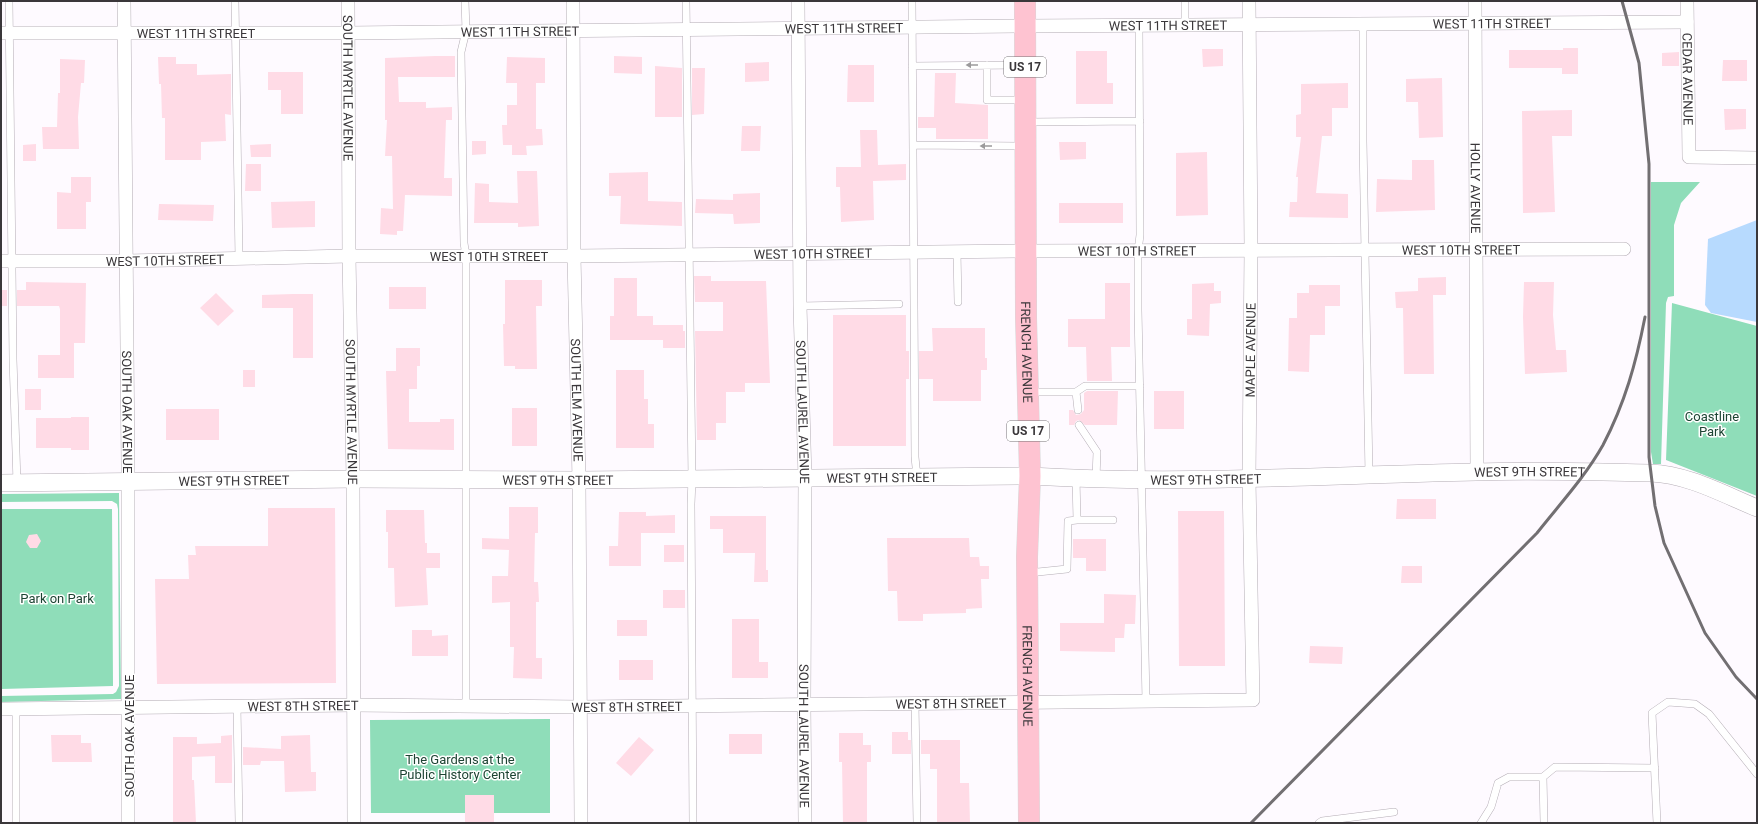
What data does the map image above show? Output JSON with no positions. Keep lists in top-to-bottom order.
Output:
{
  "streets": {
    "main road": ["US 17", "FRENCH AVENUE"],
    "street": [
      "WEST 11TH STREET",
      "CEDAR AVENUE",
      "SOUTH MYRTLE AVENUE",
      "HOLLY AVENUE",
      "WEST 10TH STREET",
      "MAPLE AVENUE",
      "SOUTH ELM AVENUE",
      "SOUTH OAK AVENUE",
      "SOUTH LAUREL AVENUE",
      "WEST 9TH STREET",
      "WEST 8TH STREET"
    ]
  },
  "crossings": [
    ["WEST 11TH STREET", "CEDAR AVENUE"],
    ["WEST 11TH STREET", "SOUTH MYRTLE AVENUE"],
    ["WEST 11TH STREET", "HOLLY AVENUE"],
    ["WEST 11TH STREET", "MAPLE AVENUE"],
    ["WEST 11TH STREET", "FRENCH AVENUE"],
    ["WEST 11TH STREET", "SOUTH ELM AVENUE"],
    ["WEST 11TH STREET", "SOUTH OAK AVENUE"],
    ["WEST 11TH STREET", "SOUTH LAUREL AVENUE"],
    ["SOUTH MYRTLE AVENUE", "WEST 10TH STREET"],
    ["SOUTH MYRTLE AVENUE", "WEST 9TH STREET"],
    ["SOUTH MYRTLE AVENUE", "WEST 8TH STREET"],
    ["HOLLY AVENUE", "WEST 10TH STREET"],
    ["HOLLY AVENUE", "WEST 9TH STREET"],
    ["WEST 10TH STREET", "MAPLE AVENUE"],
    ["WEST 10TH STREET", "FRENCH AVENUE"],
    ["WEST 10TH STREET", "SOUTH ELM AVENUE"],
    ["WEST 10TH STREET", "SOUTH OAK AVENUE"],
    ["WEST 10TH STREET", "SOUTH LAUREL AVENUE"],
    ["MAPLE AVENUE", "WEST 9TH STREET"],
    ["MAPLE AVENUE", "WEST 8TH STREET"],
    ["FRENCH AVENUE", "WEST 9TH STREET"],
    ["FRENCH AVENUE", "WEST 8TH STREET"],
    ["SOUTH ELM AVENUE", "WEST 9TH STREET"],
    ["SOUTH ELM AVENUE", "WEST 8TH STREET"],
    ["SOUTH OAK AVENUE", "WEST 9TH STREET"],
    ["SOUTH OAK AVENUE", "WEST 8TH STREET"],
    ["SOUTH LAUREL AVENUE", "WEST 9TH STREET"],
    ["SOUTH LAUREL AVENUE", "WEST 8TH STREET"]
  ],
  "parks": ["Coastline Park", "Park on Park", "The Gardens at the Public History Center"]
}
